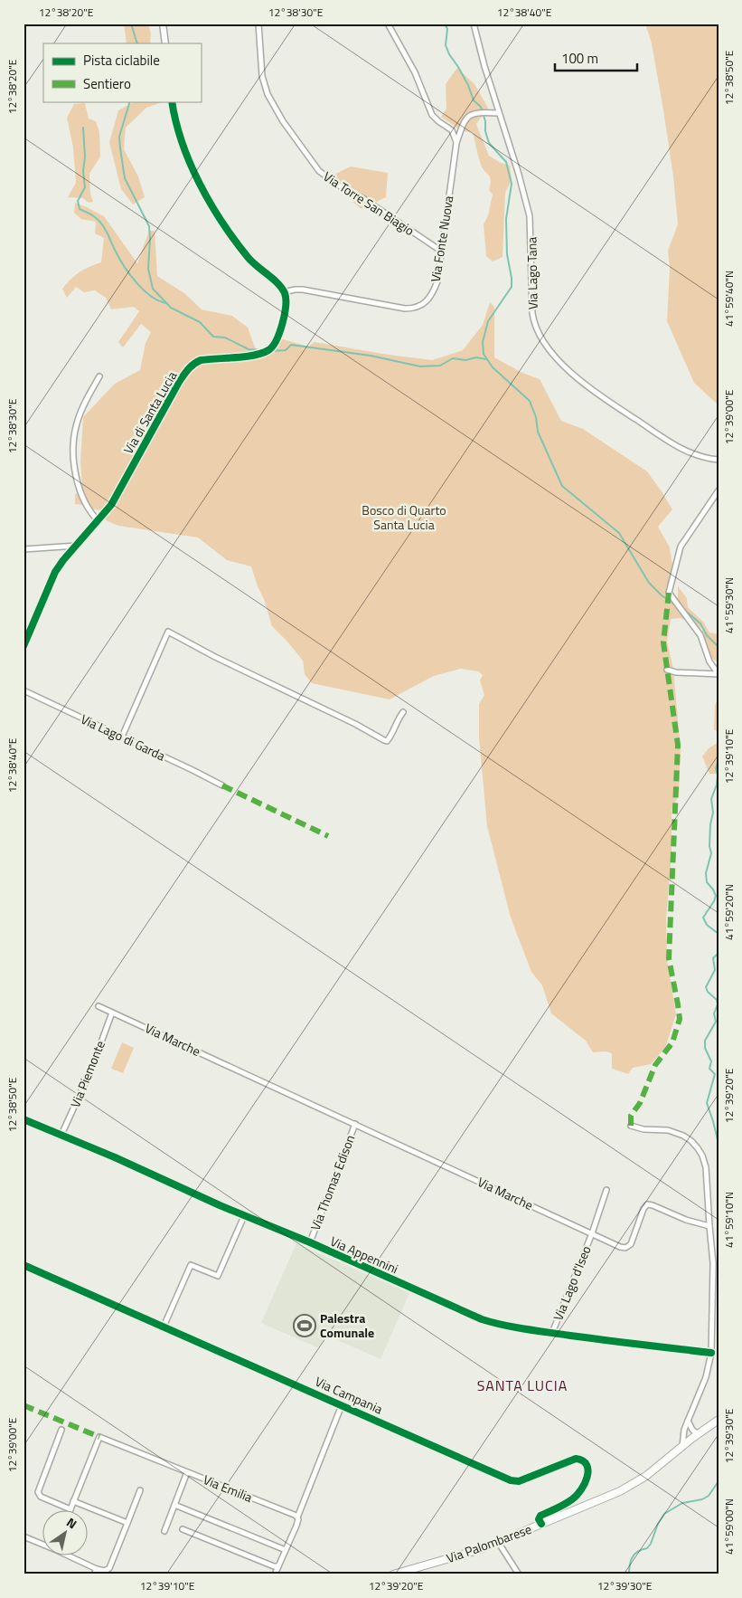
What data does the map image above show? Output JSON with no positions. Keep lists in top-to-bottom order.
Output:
{
  "streets": {
    "main road": ["Via Palombarese"],
    "street": [
      "Via Torre San Biagio",
      "Via Fonte Nuova",
      "Via Lago Tana",
      "Via di Santa Lucia",
      "Via Lago di Garda",
      "Via Marche",
      "Via Piemonte",
      "Via Thomas Edison",
      "Via Appennini",
      "Via Lago d'Iseo",
      "Via Campania",
      "Via Emilia"
    ]
  },
  "crossings": [
    ["Via Torre San Biagio", "Via Fonte Nuova"],
    ["Via Fonte Nuova", "Via Lago Tana"],
    ["Via Fonte Nuova", "Via di Santa Lucia"],
    ["Via Marche", "Via Piemonte"],
    ["Via Marche", "Via Thomas Edison"],
    ["Via Marche", "Via Lago d'Iseo"],
    ["Via Piemonte", "Via Appennini"],
    ["Via Thomas Edison", "Via Appennini"],
    ["Via Appennini", "Via Lago d'Iseo"],
    ["Via Campania", "Via Palombarese"]
  ],
  "districts": ["SANTA LUCIA"],
  "parks": ["Bosco di Quarto Santa Lucia"],
  "places": {
    "sports": ["Palestra Comunale"]
  },
  "legend": ["Pista ciclabile", "Sentiero"],
  "scale_bar": "100 m",
  "north": "top right",
  "coordinates": [
    "12°38'20\"E",
    "12°38'30\"E",
    "12°38'40\"E",
    "12°38'50\"E",
    "41°59'40\"N",
    "12°39'00\"E",
    "41°59'30\"N",
    "12°39'10\"E",
    "41°59'20\"N",
    "12°39'20\"E",
    "41°59'10\"N",
    "12°39'30\"E",
    "41°59'00\"N"
  ]
}
